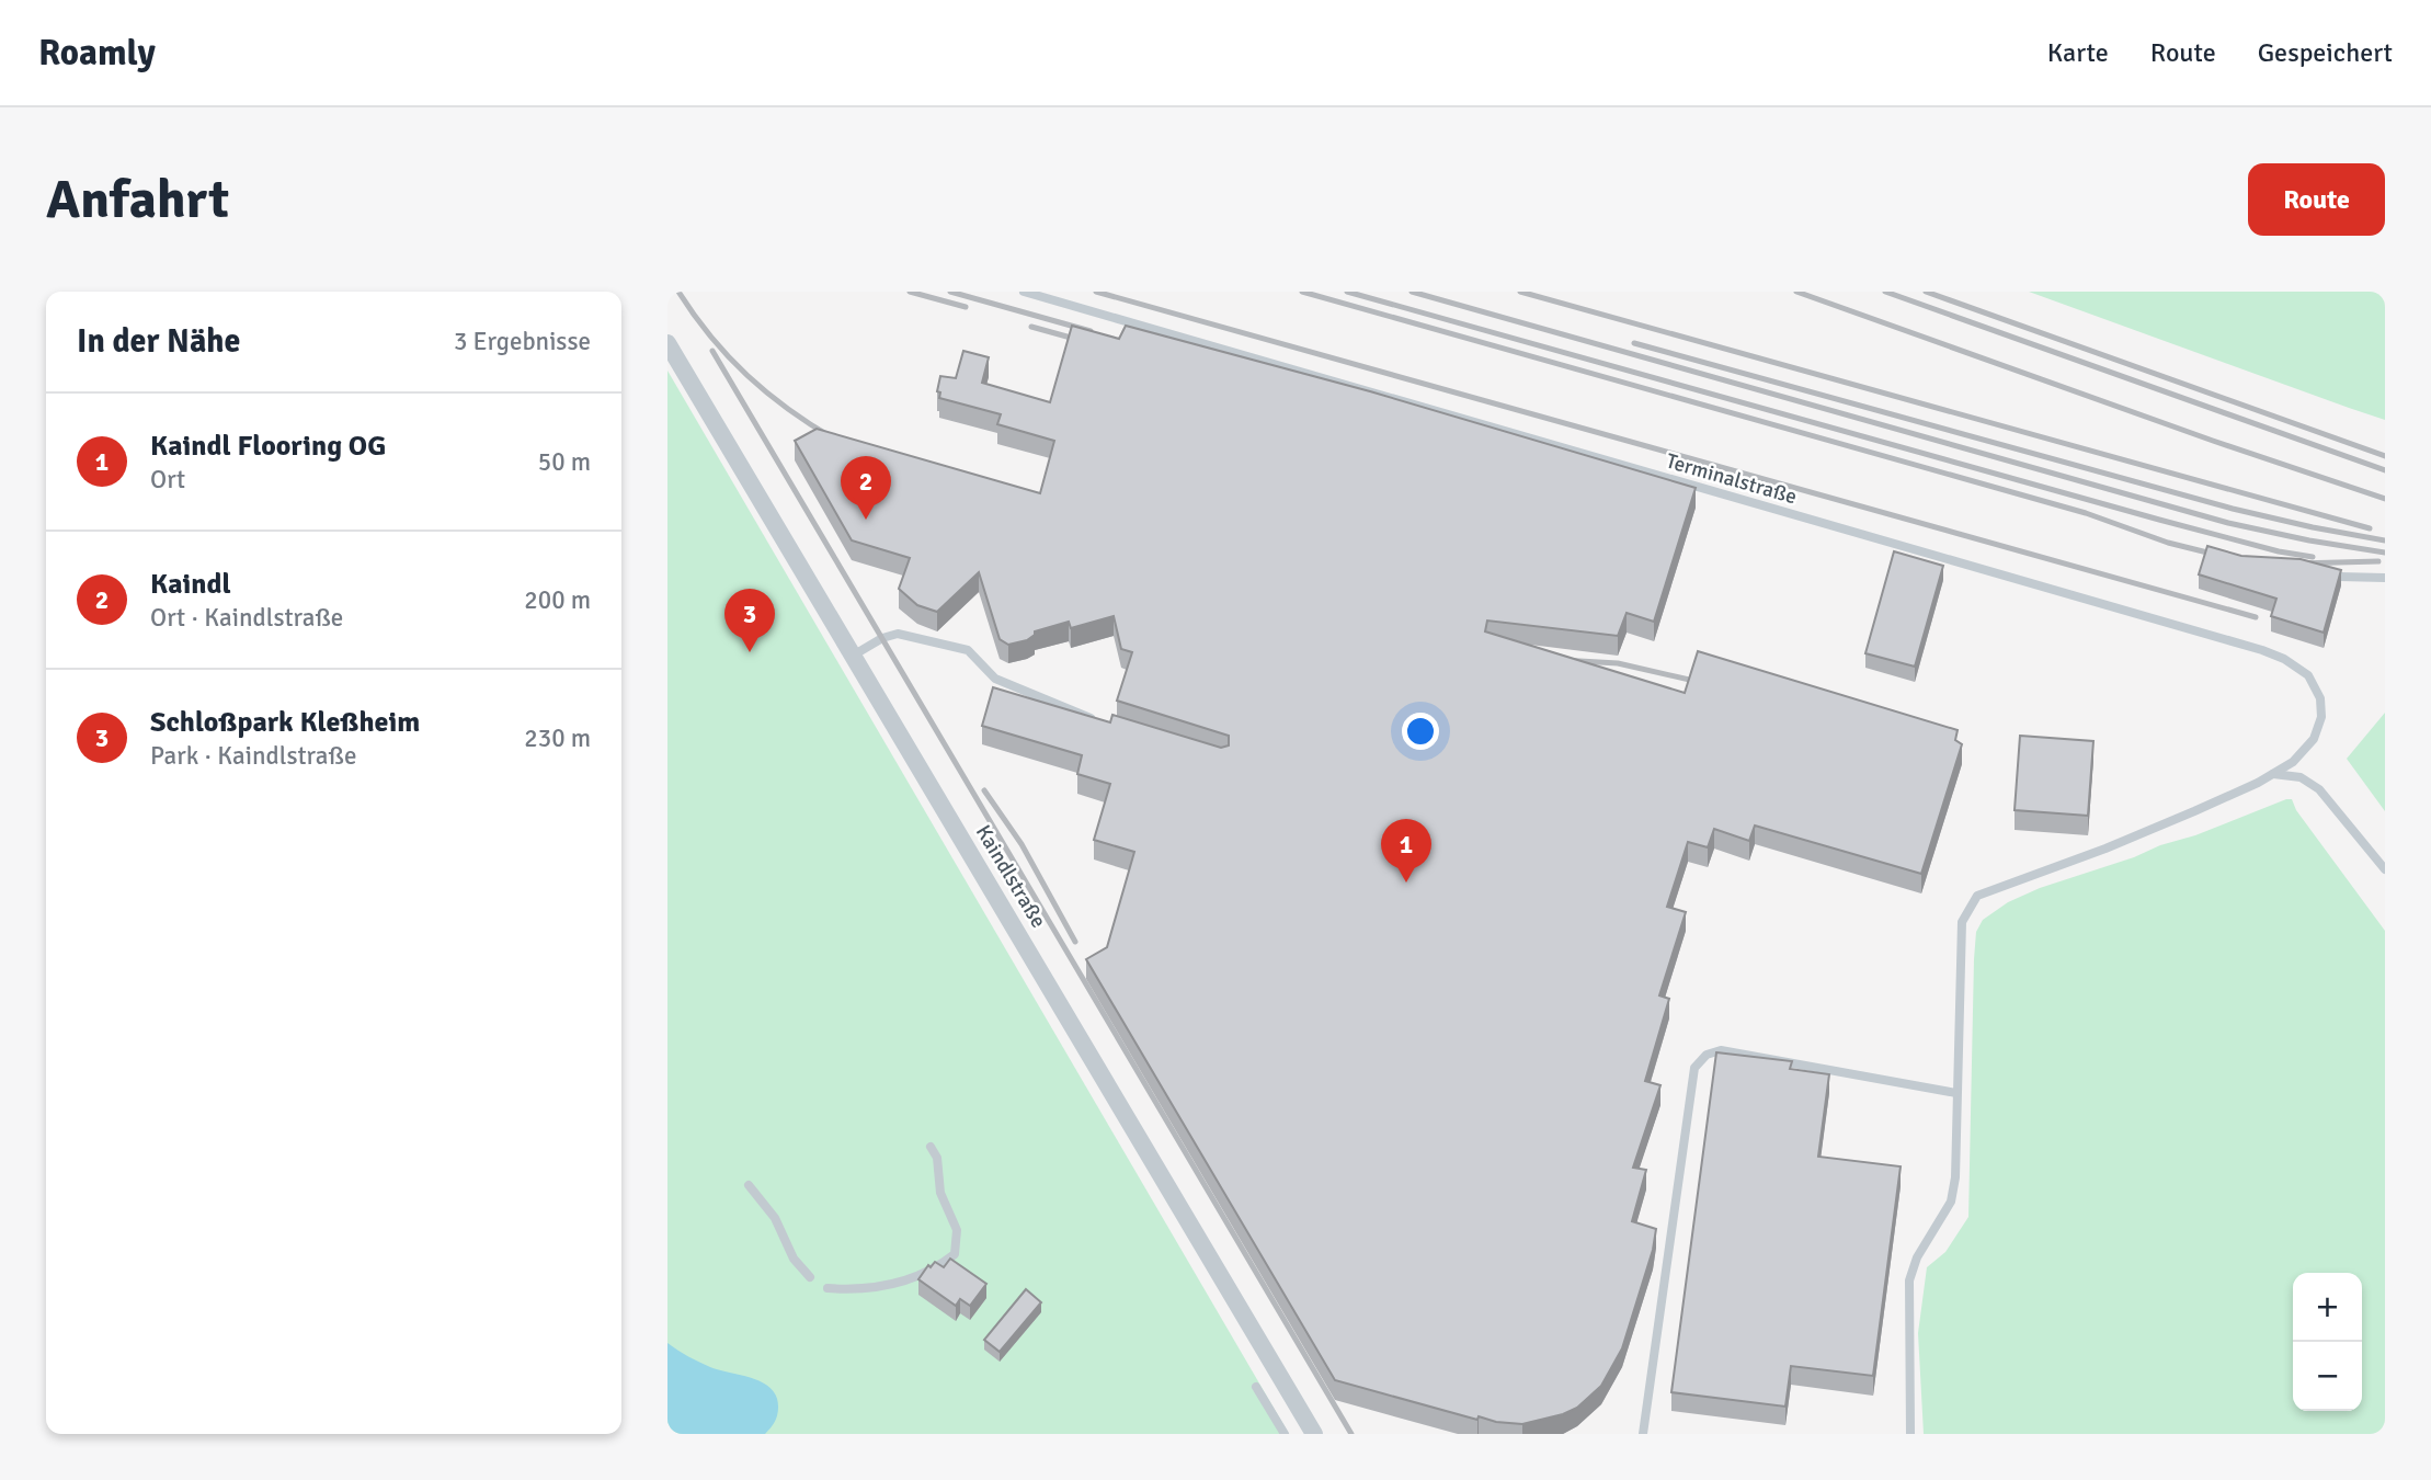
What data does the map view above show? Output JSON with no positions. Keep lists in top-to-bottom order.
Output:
{
  "streets": {
    "street": ["Kaindlstraße"],
    "lane": ["Terminalstraße"]
  },
  "page": {
    "header": "Roamly",
    "nav": ["Karte", "Route", "Gespeichert"],
    "buttons": "Route",
    "title": "Anfahrt",
    "heading": ["In der Nähe", "3 Ergebnisse"],
    "list": [
      {
        "mark": "1",
        "name": "Kaindl Flooring OG",
        "note": "Ort",
        "value": "50 m"
      },
      {
        "mark": "2",
        "name": "Kaindl",
        "note": "Ort · Kaindlstraße",
        "value": "200 m"
      },
      {
        "mark": "3",
        "name": "Schloßpark Kleßheim",
        "note": "Park · Kaindlstraße",
        "value": "230 m"
      }
    ],
    "pins": ["2", "3", "1"],
    "map_buttons": ["+", "−"]
  }
}
